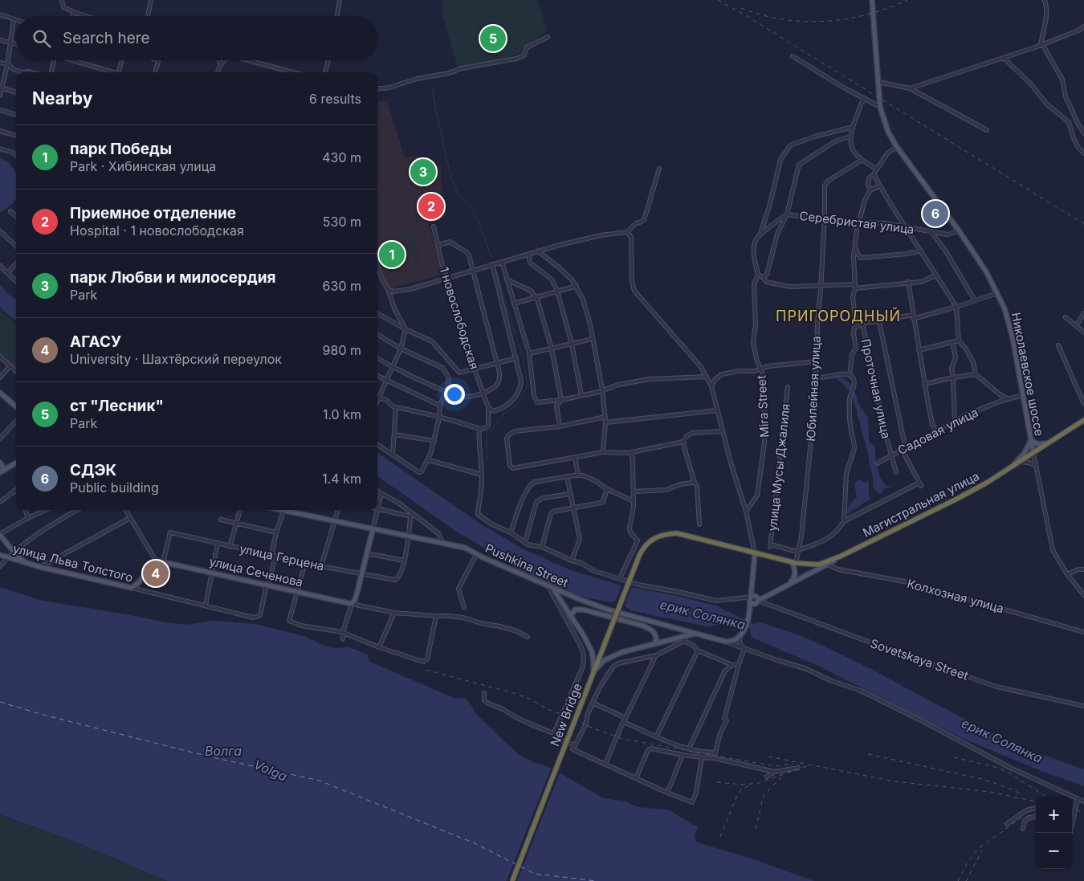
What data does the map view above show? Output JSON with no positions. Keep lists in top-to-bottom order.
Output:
{
  "streets": {
    "highway": ["Магистральная улица", "New Bridge"],
    "main road": [
      "Николаевское шоссе",
      "улица Льва Толстого",
      "Pushkina Street",
      "улица Сеченова"
    ],
    "street": [
      "Серебристая улица",
      "1 новослободская",
      "Юбилейная улица",
      "Проточная улица",
      "Mira Street",
      "Садовая улица",
      "улица Мусы Джалиля",
      "улица Герцена",
      "Колхозная улица",
      "Sovetskaya Street"
    ]
  },
  "crossings": [
    ["Серебристая улица", "Николаевское шоссе"],
    ["Серебристая улица", "Юбилейная улица"],
    ["Серебристая улица", "Проточная улица"],
    ["Николаевское шоссе", "Проточная улица"],
    ["Николаевское шоссе", "Садовая улица"],
    ["Николаевское шоссе", "Магистральная улица"],
    ["Юбилейная улица", "улица Мусы Джалиля"],
    ["Юбилейная улица", "Магистральная улица"],
    ["Проточная улица", "Садовая улица"],
    ["Магистральная улица", "New Bridge"],
    ["улица Герцена", "улица Сеченова"],
    ["улица Льва Толстого", "улица Сеченова"]
  ],
  "districts": ["ПРИГОРОДНЫЙ"],
  "water": ["ерик Солянка", "Волга", "Volga"],
  "page": {
    "search": "Search here",
    "pins": [
      "5",
      "3",
      "2",
      "6",
      "1",
      "4"
    ],
    "heading": ["Nearby", "6 results"],
    "list": [
      {
        "mark": "1",
        "name": "парк Победы",
        "note": "Park · Хибинская улица",
        "value": "430 m"
      },
      {
        "mark": "2",
        "name": "Приемное отделение",
        "note": "Hospital · 1 новослободская",
        "value": "530 m"
      },
      {
        "mark": "3",
        "name": "парк Любви и милосердия",
        "note": "Park",
        "value": "630 m"
      },
      {
        "mark": "4",
        "name": "АГАСУ",
        "note": "University · Шахтёрский переулок",
        "value": "980 m"
      },
      {
        "mark": "5",
        "name": "ст \"Лесник\"",
        "note": "Park",
        "value": "1.0 km"
      },
      {
        "mark": "6",
        "name": "СДЭК",
        "note": "Public building",
        "value": "1.4 km"
      }
    ],
    "map_buttons": ["+", "−"]
  }
}
